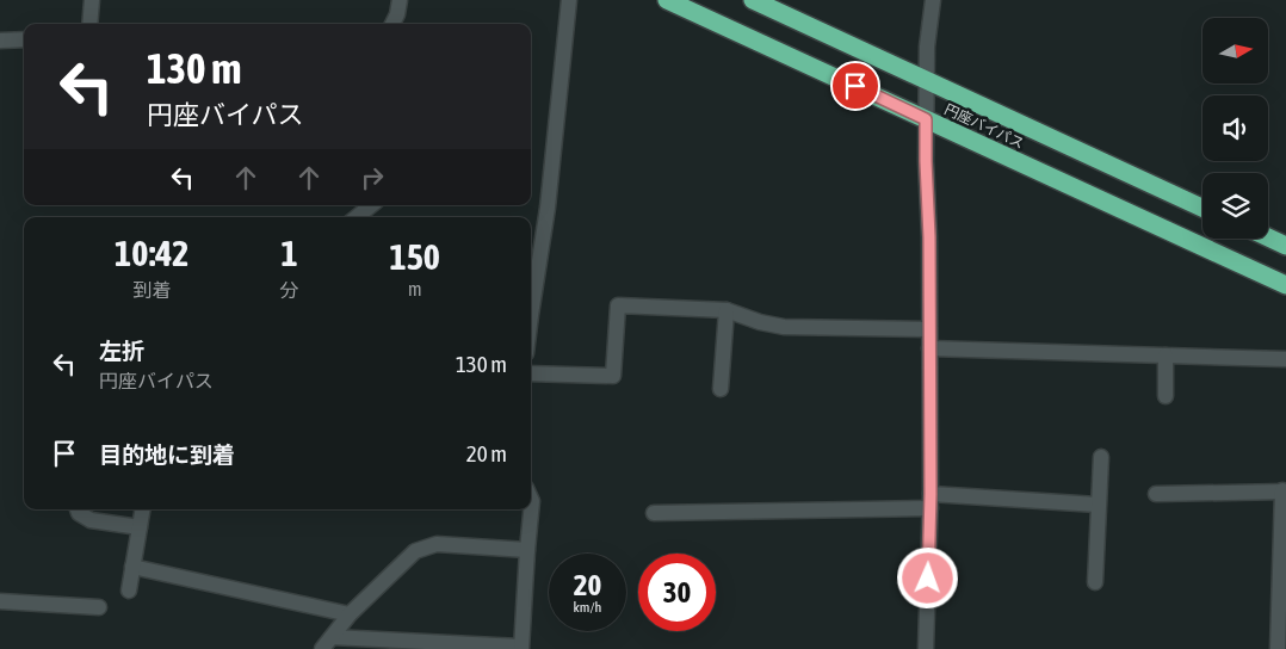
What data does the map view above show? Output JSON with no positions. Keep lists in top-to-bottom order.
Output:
{
  "streets": {
    "highway": ["円座バイパス"]
  },
  "north": "right",
  "page": {
    "turn": ["130 m", "円座バイパス"],
    "eta": [
      "10:42",
      "到着",
      "1",
      "分",
      "150",
      "m"
    ],
    "list": [
      {
        "name": "左折",
        "note": "円座バイパス",
        "value": "130 m"
      },
      {
        "name": "目的地に到着",
        "value": "20 m"
      }
    ],
    "speed": "20 km/h",
    "limit": "30"
  }
}
